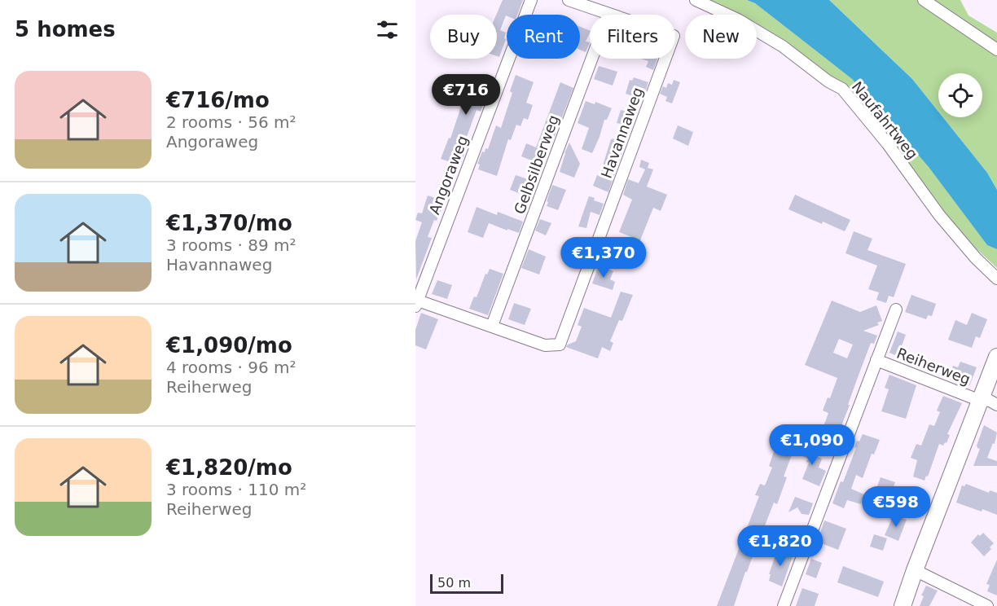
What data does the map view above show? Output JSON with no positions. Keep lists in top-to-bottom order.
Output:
{
  "streets": {
    "street": [
      "Naufahrtweg",
      "Havannaweg",
      "Gelbsilberweg",
      "Angoraweg",
      "Reiherweg"
    ]
  },
  "crossings": [
    ["Havannaweg", "Gelbsilberweg"]
  ],
  "scale_bar": "50 m",
  "page": {
    "heading": "5 homes",
    "chip": [
      "Buy",
      "Rent",
      "Filters",
      "New"
    ],
    "list": [
      {
        "name": "€716/mo",
        "note": "2 rooms · 56 m² · Angoraweg"
      },
      {
        "name": "€1,370/mo",
        "note": "3 rooms · 89 m² · Havannaweg"
      },
      {
        "name": "€1,090/mo",
        "note": "4 rooms · 96 m² · Reiherweg"
      },
      {
        "name": "€1,820/mo",
        "note": "3 rooms · 110 m² · Reiherweg"
      }
    ],
    "price": [
      "€716",
      "€1,370",
      "€1,090",
      "€598",
      "€1,820"
    ],
    "scale": "50 m"
  }
}
